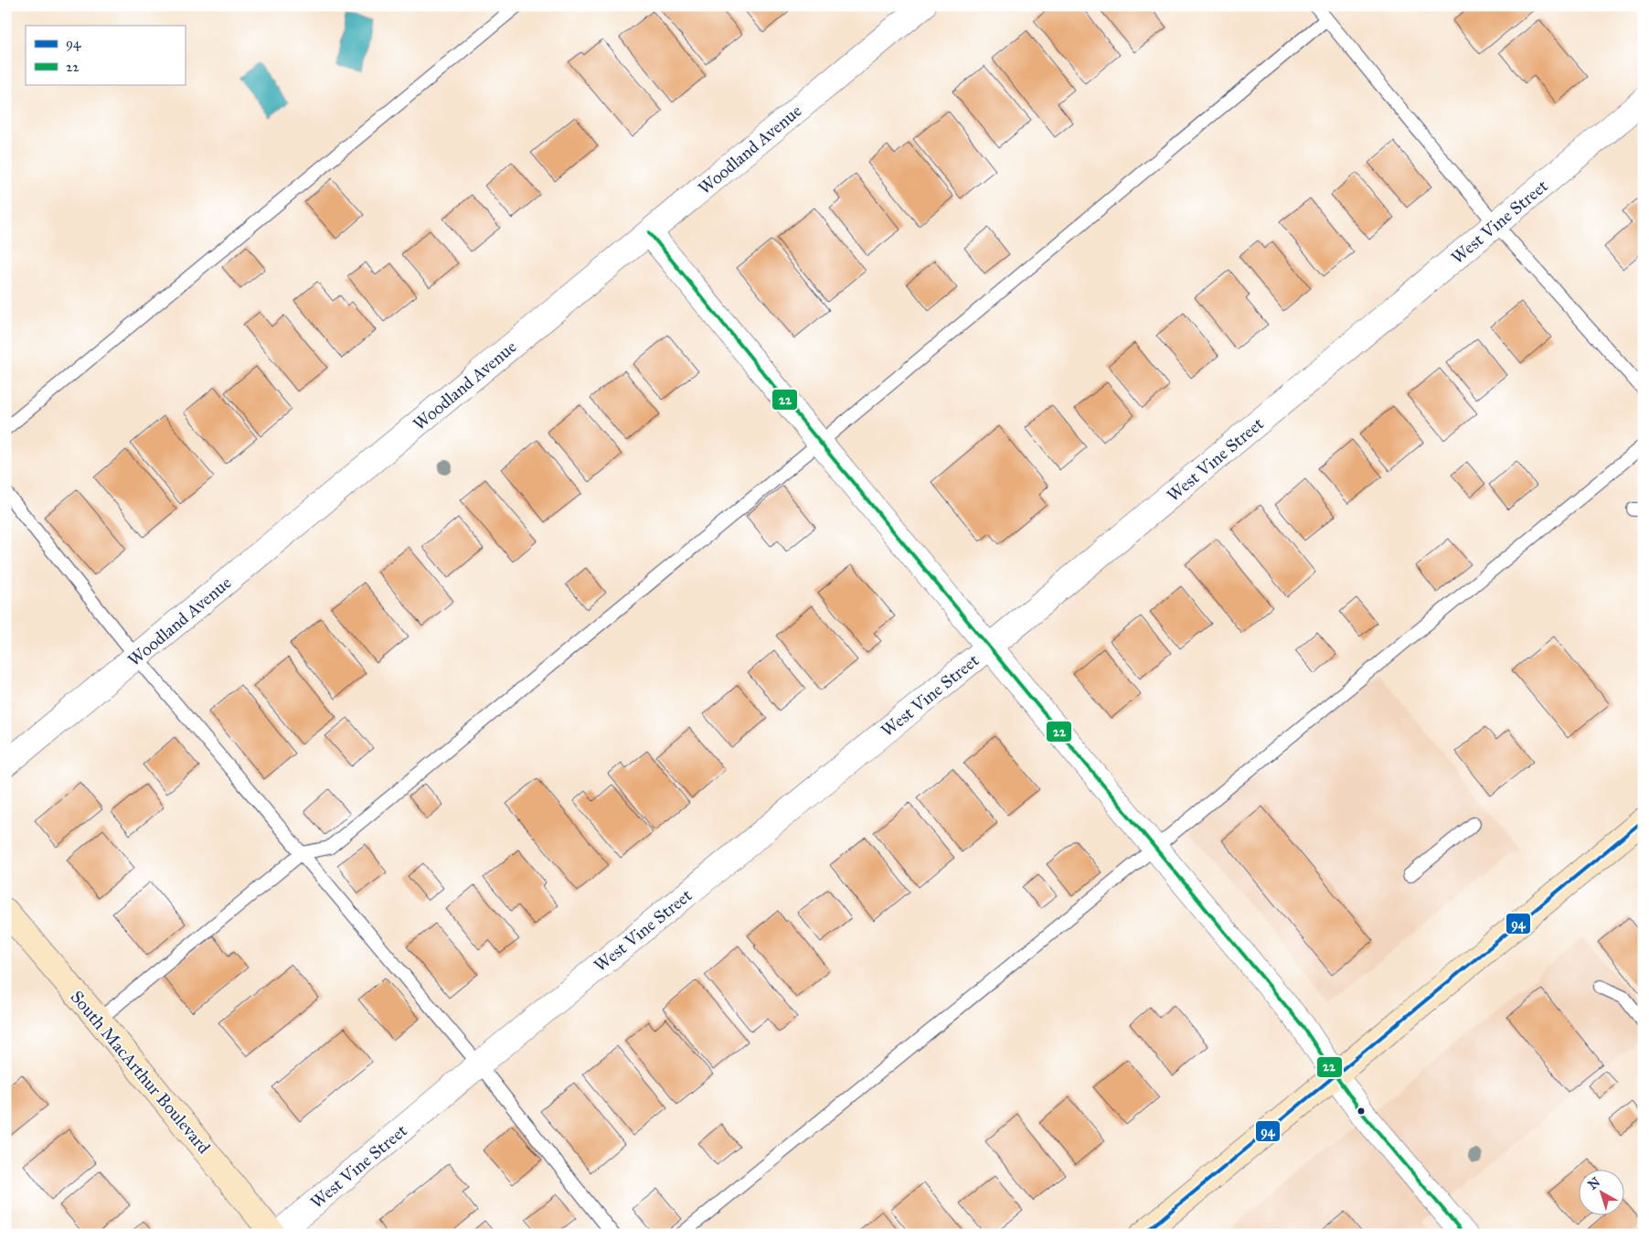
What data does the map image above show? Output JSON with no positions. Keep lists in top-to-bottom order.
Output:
{
  "streets": {
    "main road": ["South MacArthur Boulevard"],
    "street": ["Woodland Avenue", "West Vine Street"]
  },
  "crossings": [
    ["West Vine Street", "South MacArthur Boulevard"]
  ],
  "lines": ["transit line 22", "transit line 94"],
  "legend": ["94", "22"],
  "north": "top left"
}
